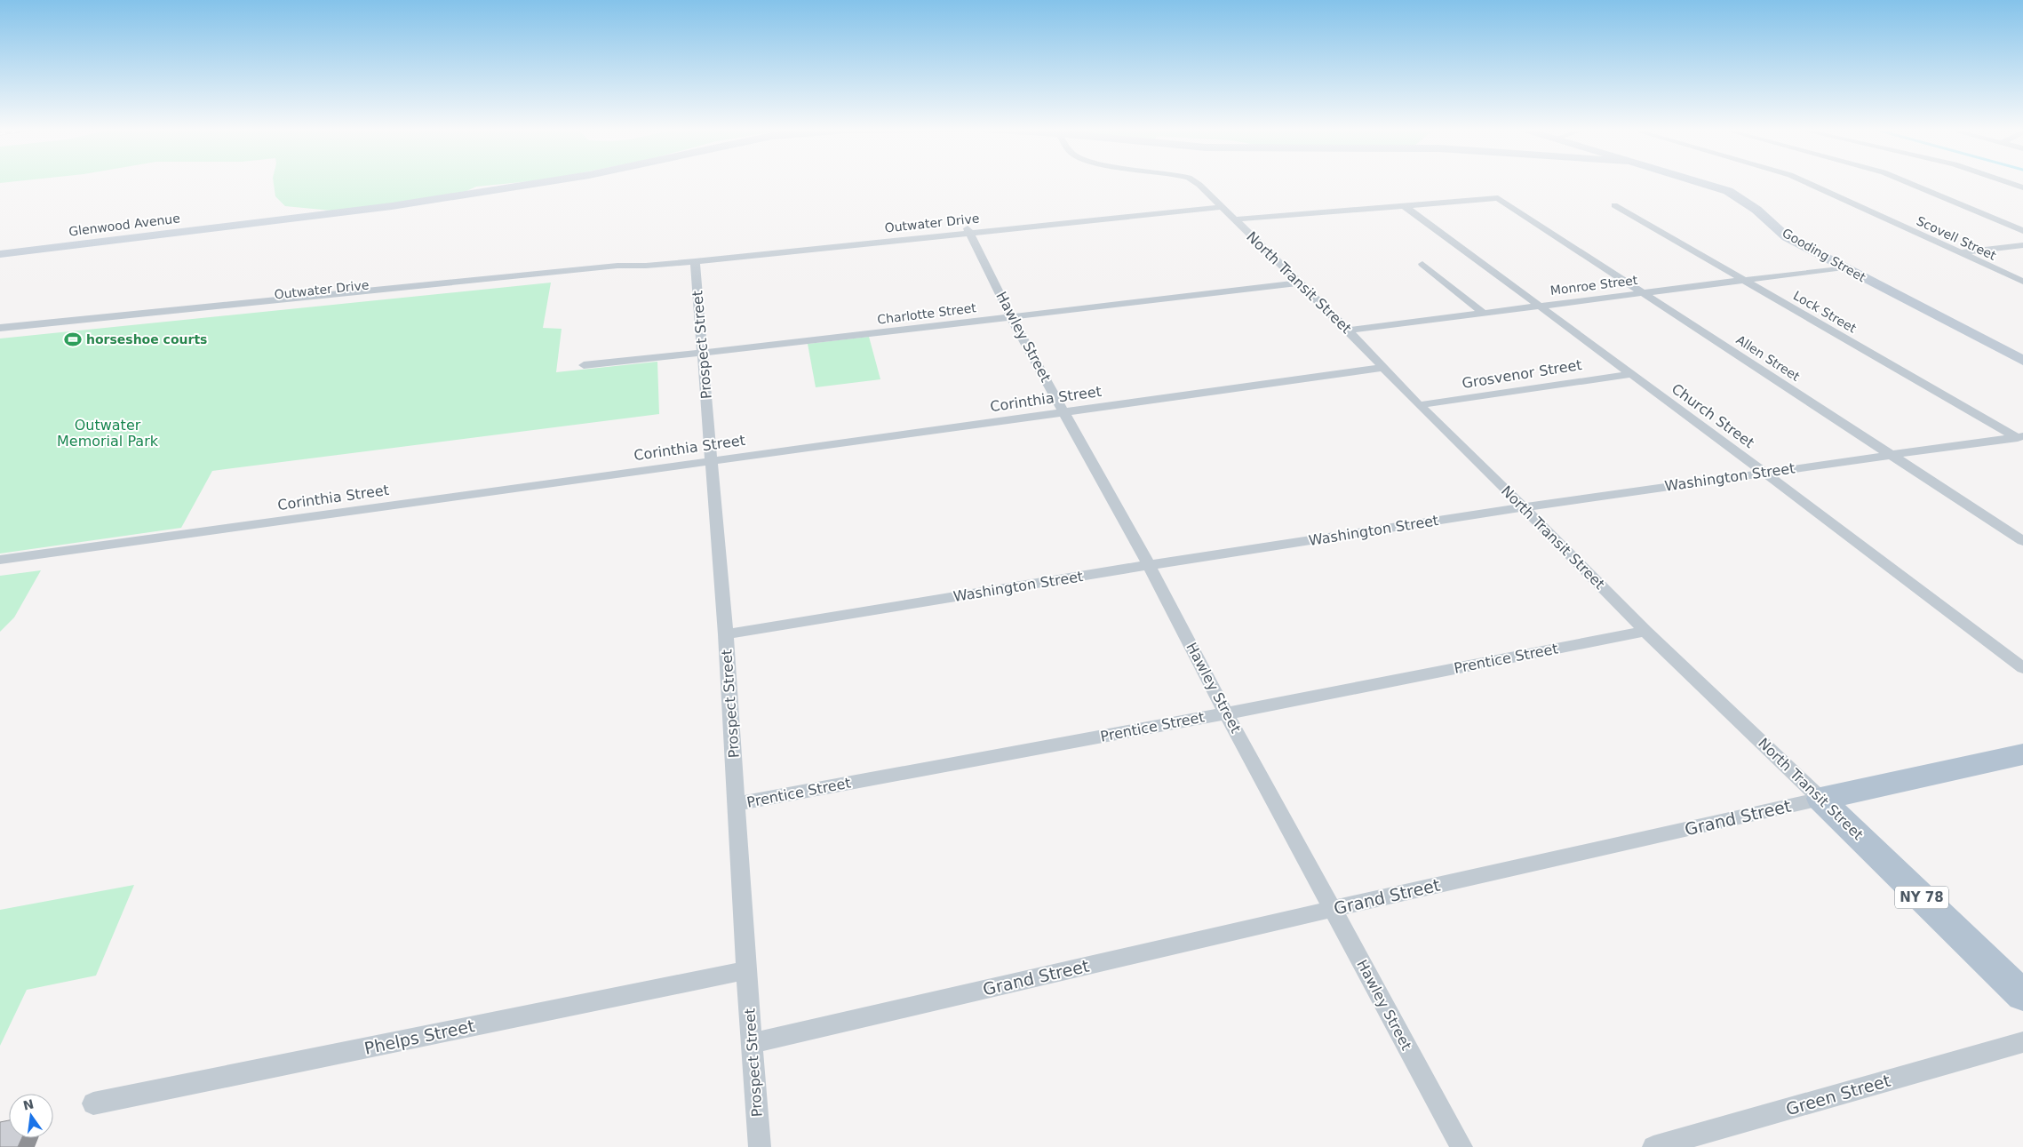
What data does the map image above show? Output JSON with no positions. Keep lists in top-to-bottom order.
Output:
{
  "streets": {
    "main road": ["North Transit Street", "Grand Street", "NY 78"],
    "street": [
      "Outwater Drive",
      "Glenwood Avenue",
      "Scovell Street",
      "Gooding Street",
      "Monroe Street",
      "Lock Street",
      "Charlotte Street",
      "Hawley Street",
      "Prospect Street",
      "Allen Street",
      "Grosvenor Street",
      "Corinthia Street",
      "Church Street",
      "Washington Street",
      "Prentice Street",
      "Phelps Street",
      "Green Street"
    ]
  },
  "crossings": [
    ["Outwater Drive", "North Transit Street"],
    ["Outwater Drive", "Hawley Street"],
    ["Outwater Drive", "Prospect Street"],
    ["Outwater Drive", "Allen Street"],
    ["Outwater Drive", "Church Street"],
    ["Gooding Street", "Monroe Street"],
    ["North Transit Street", "Monroe Street"],
    ["North Transit Street", "Charlotte Street"],
    ["North Transit Street", "Grosvenor Street"],
    ["North Transit Street", "Corinthia Street"],
    ["North Transit Street", "Washington Street"],
    ["North Transit Street", "Prentice Street"],
    ["North Transit Street", "Grand Street"],
    ["Monroe Street", "Lock Street"],
    ["Monroe Street", "Allen Street"],
    ["Monroe Street", "Church Street"],
    ["Lock Street", "Washington Street"],
    ["Charlotte Street", "Hawley Street"],
    ["Charlotte Street", "Prospect Street"],
    ["Hawley Street", "Corinthia Street"],
    ["Hawley Street", "Washington Street"],
    ["Hawley Street", "Prentice Street"],
    ["Hawley Street", "Grand Street"],
    ["Prospect Street", "Corinthia Street"],
    ["Prospect Street", "Washington Street"],
    ["Prospect Street", "Prentice Street"],
    ["Prospect Street", "Grand Street"],
    ["Prospect Street", "Phelps Street"],
    ["Allen Street", "Washington Street"],
    ["Grosvenor Street", "Church Street"],
    ["Church Street", "Washington Street"]
  ],
  "parks": ["Outwater Memorial Park"],
  "places": {
    "sports": ["horseshoe courts"]
  },
  "north": "top"
}
